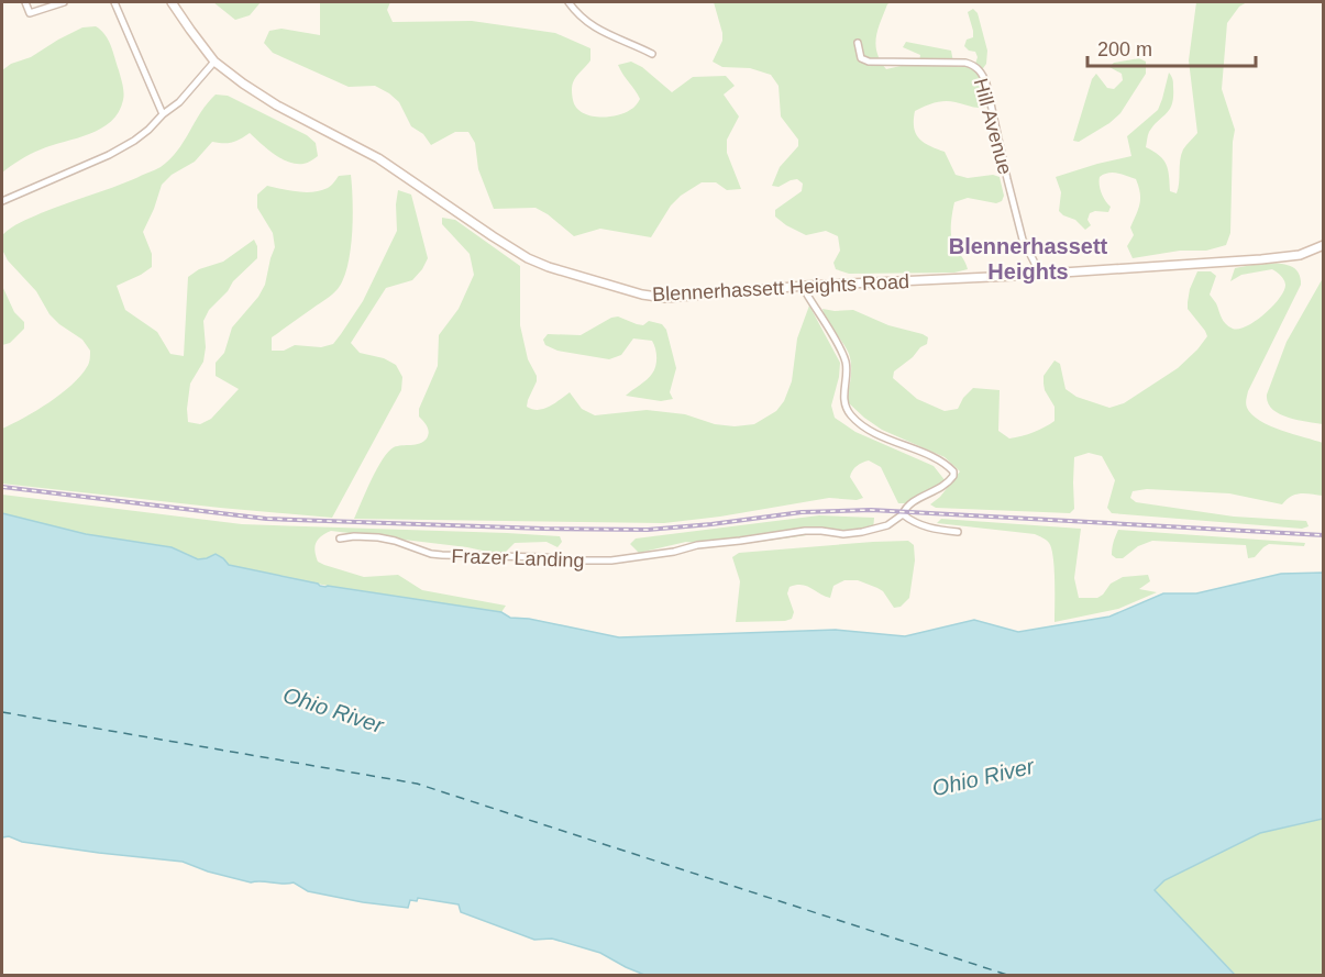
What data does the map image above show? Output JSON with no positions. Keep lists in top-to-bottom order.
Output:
{
  "streets": {
    "street": ["Hill Avenue", "Blennerhassett Heights Road", "Frazer Landing"]
  },
  "crossings": [
    ["Hill Avenue", "Blennerhassett Heights Road"],
    ["Blennerhassett Heights Road", "Frazer Landing"]
  ],
  "districts": ["Blennerhassett Heights"],
  "water": ["Ohio River"],
  "scale_bar": "200 m"
}
